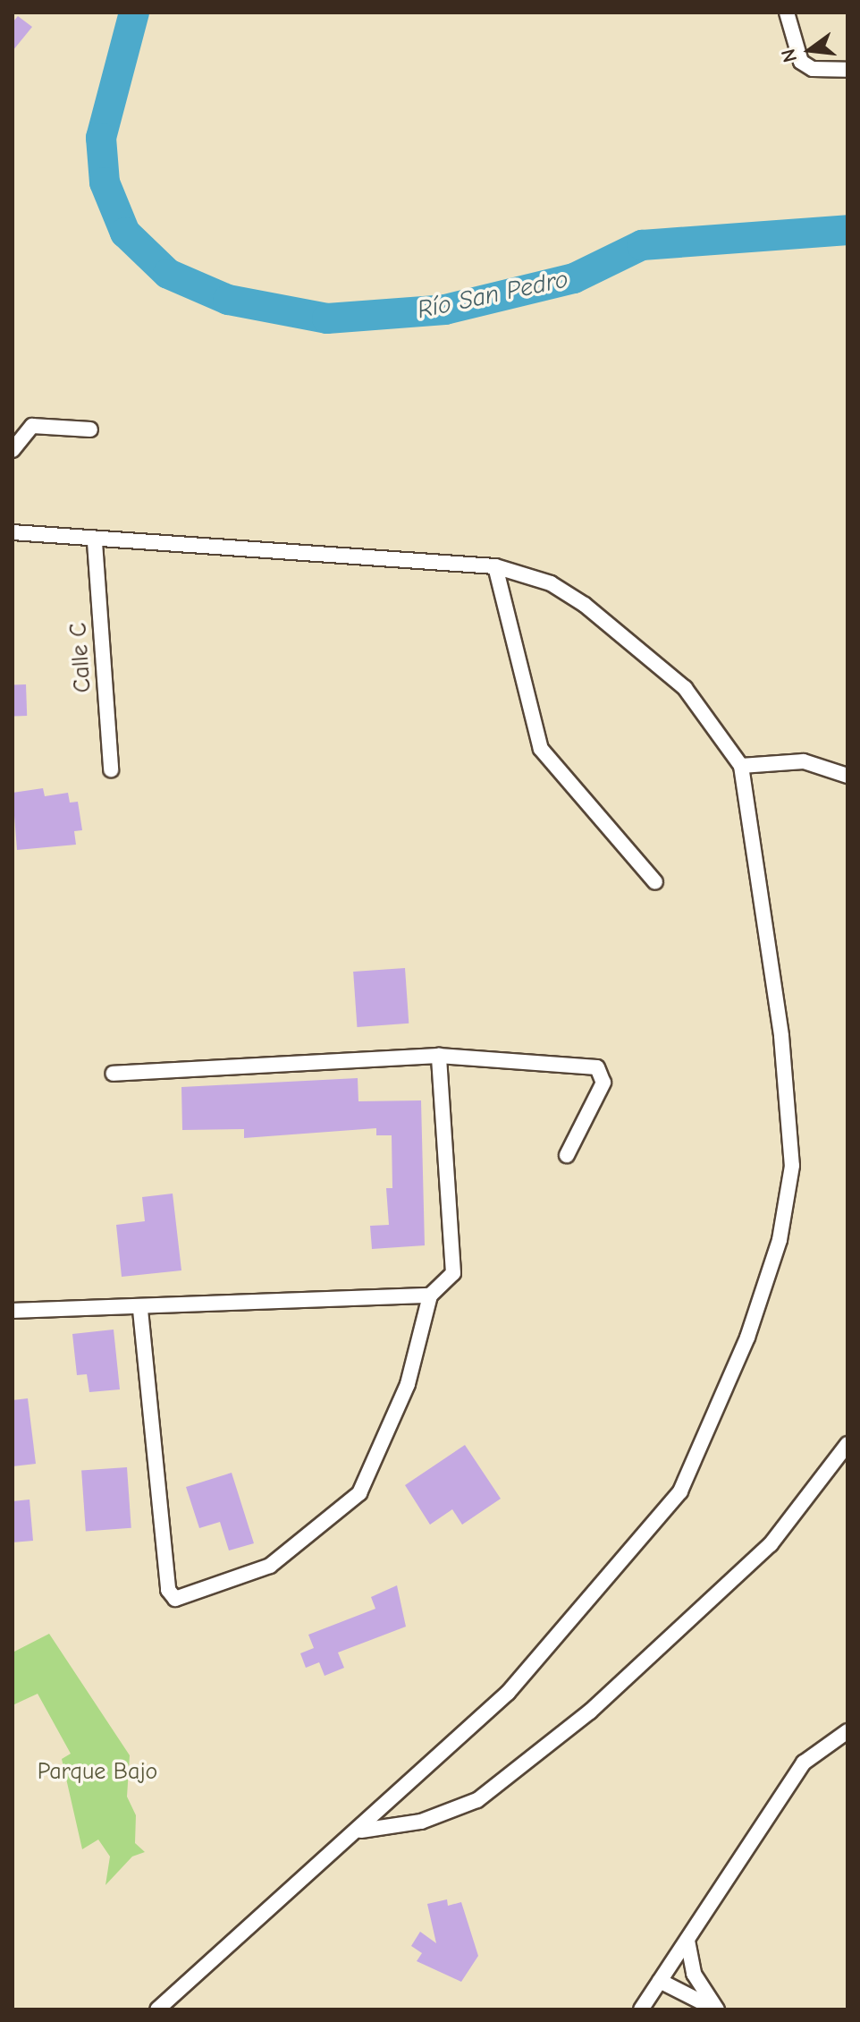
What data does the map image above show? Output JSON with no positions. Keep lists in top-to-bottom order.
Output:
{
  "streets": {
    "street": ["Calle C"]
  },
  "water": ["Río San Pedro"],
  "parks": ["Parque Bajo"],
  "north": "left"
}
